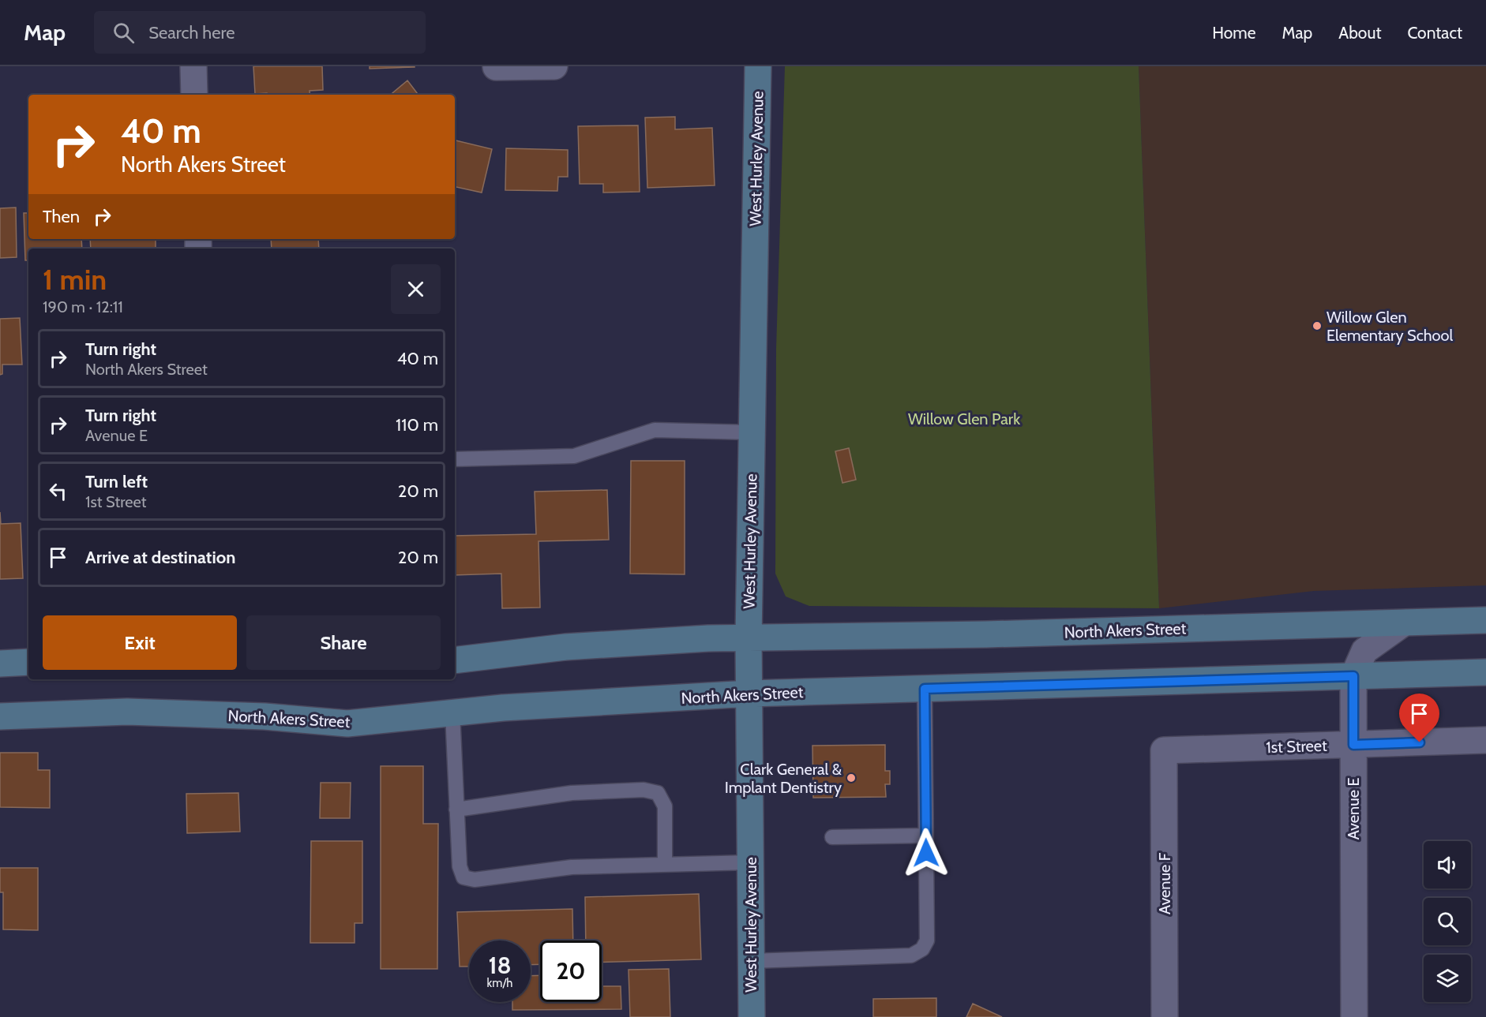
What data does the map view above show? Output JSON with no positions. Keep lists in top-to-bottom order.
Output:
{
  "streets": {
    "main road": ["West Hurley Avenue", "North Akers Street"],
    "street": ["1st Street", "Avenue E", "Avenue F"]
  },
  "crossings": [
    ["West Hurley Avenue", "North Akers Street"],
    ["North Akers Street", "Avenue E"],
    ["1st Street", "Avenue E"],
    ["1st Street", "Avenue F"]
  ],
  "parks": ["Willow Glen Park"],
  "places": ["Willow Glen Elementary School", "Clark General & Implant Dentistry"],
  "page": {
    "header": "Map",
    "search": "Search here",
    "nav": [
      "Home",
      "Map",
      "About",
      "Contact"
    ],
    "turn": ["40 m", "North Akers Street"],
    "then": "Then",
    "heading": ["1 min", "190 m · 12:11"],
    "list": [
      {
        "name": "Turn right",
        "note": "North Akers Street",
        "value": "40 m"
      },
      {
        "name": "Turn right",
        "note": "Avenue E",
        "value": "110 m"
      },
      {
        "name": "Turn left",
        "note": "1st Street",
        "value": "20 m"
      },
      {
        "name": "Arrive at destination",
        "value": "20 m"
      }
    ],
    "buttons": ["Exit", "Share"],
    "speed": "18 km/h",
    "limit": "20"
  }
}
